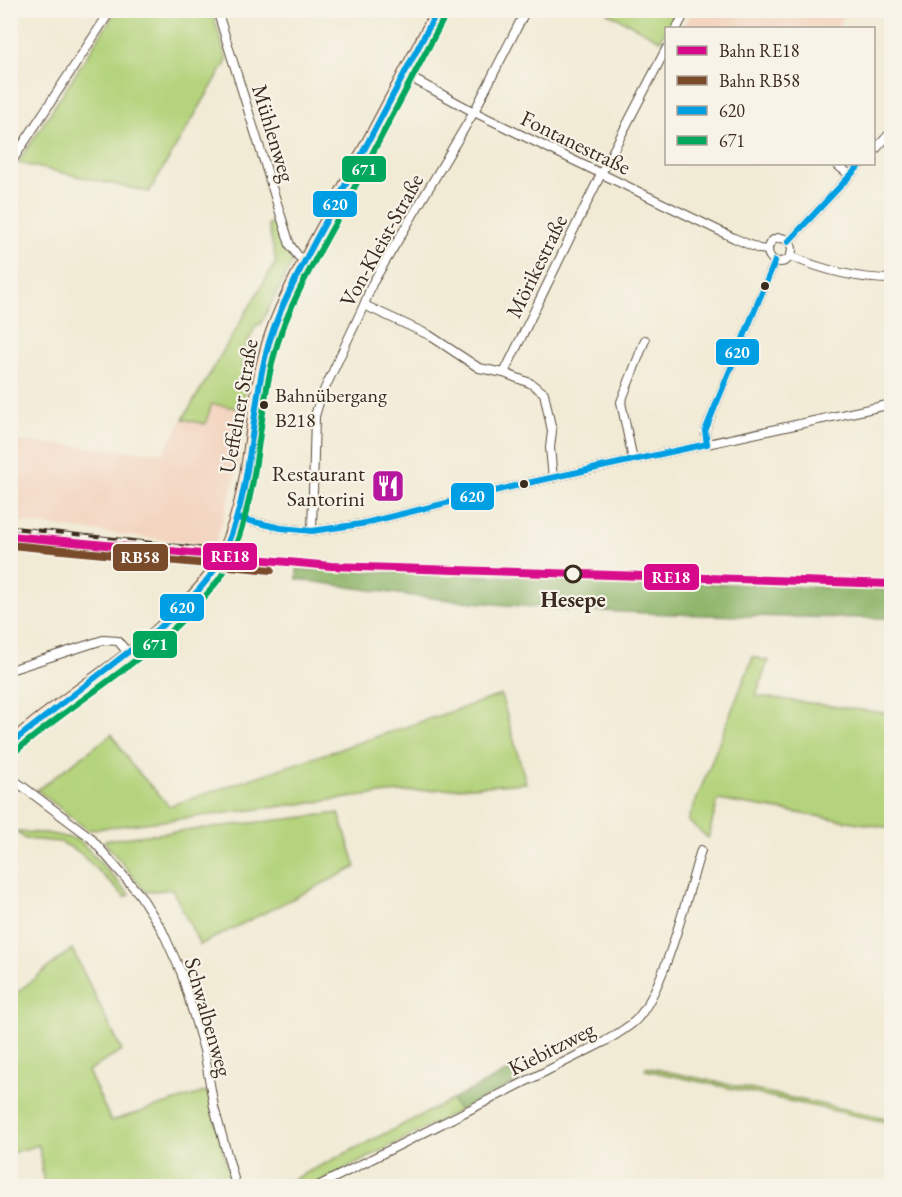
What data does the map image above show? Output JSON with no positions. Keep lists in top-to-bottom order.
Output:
{
  "streets": {
    "street": [
      "Mühlenweg",
      "Fontanestraße",
      "Von-Kleist-Straße",
      "Mörikestraße",
      "Ueffelner Straße",
      "Schwalbenweg",
      "Kiebitzweg"
    ]
  },
  "crossings": [
    ["Mühlenweg", "Ueffelner Straße"],
    ["Fontanestraße", "Von-Kleist-Straße"],
    ["Fontanestraße", "Mörikestraße"],
    ["Fontanestraße", "Ueffelner Straße"]
  ],
  "places": {
    "other": ["Bahnübergang B218", "Hesepe"],
    "restaurant": ["Restaurant Santorini"]
  },
  "lines": [
    "transit line 620",
    "transit line 671",
    "rail line RE18",
    "rail line RB58"
  ],
  "legend": [
    "Bahn RE18",
    "Bahn RB58",
    "620",
    "671"
  ]
}
